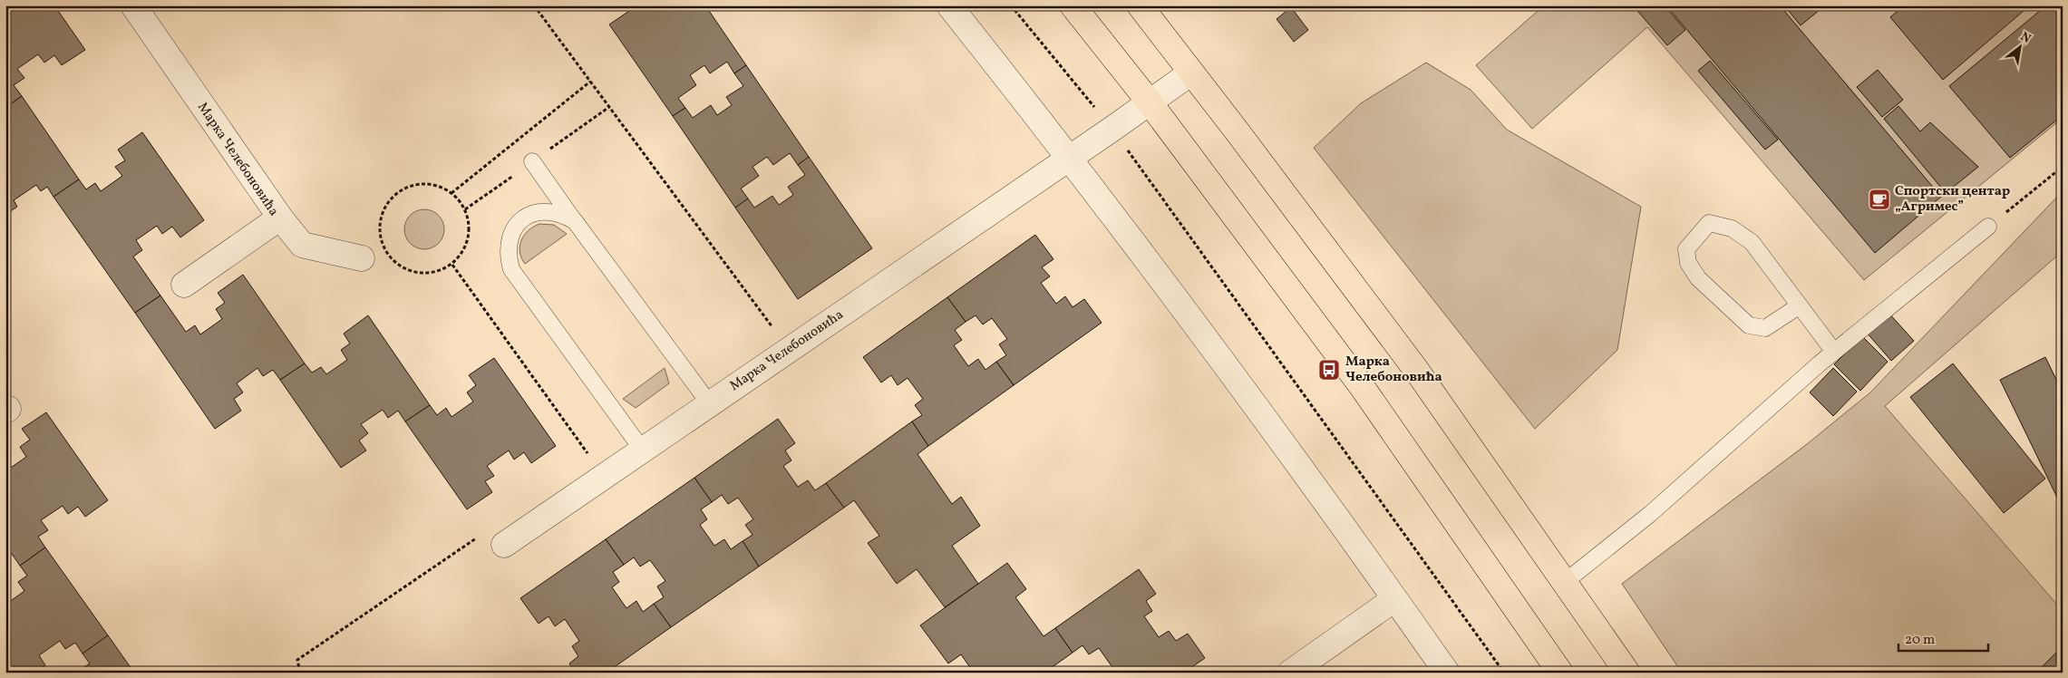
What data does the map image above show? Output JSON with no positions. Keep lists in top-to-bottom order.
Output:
{
  "streets": {
    "street": ["Марка Челебоновића"]
  },
  "places": {
    "cafe": ["Спортски центар „Агримес”"],
    "bus stop": ["Марка Челебоновића"]
  },
  "scale_bar": "20 m",
  "north": "top right"
}
